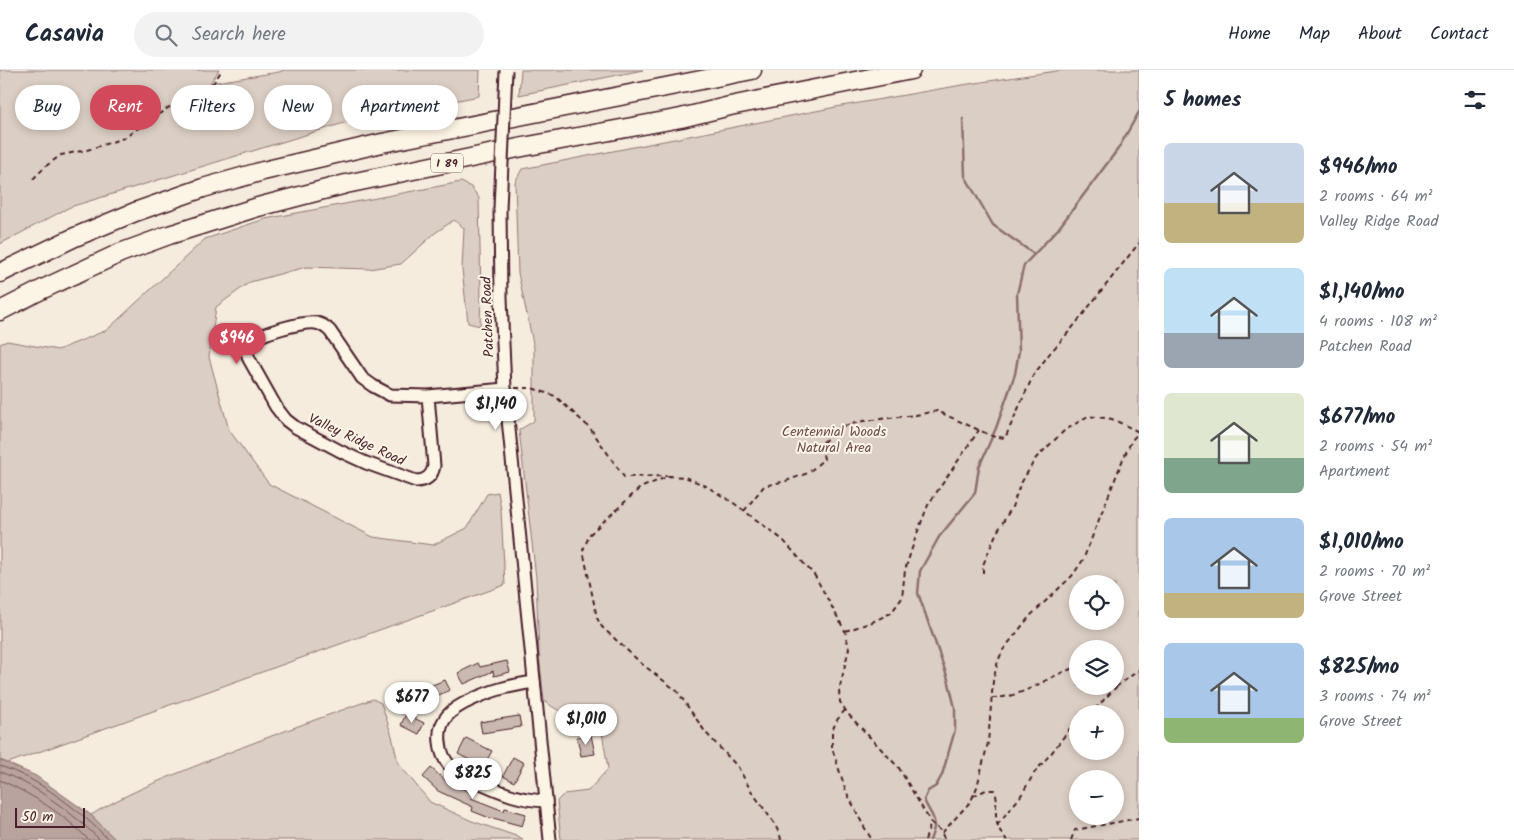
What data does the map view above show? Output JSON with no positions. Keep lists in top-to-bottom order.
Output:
{
  "streets": {
    "highway": ["I 89"],
    "street": ["Patchen Road", "Valley Ridge Road"]
  },
  "crossings": [
    ["Patchen Road", "Valley Ridge Road"]
  ],
  "parks": ["Centennial Woods Natural Area"],
  "scale_bar": "50 m",
  "page": {
    "header": "Casavia",
    "search": "Search here",
    "nav": [
      "Home",
      "Map",
      "About",
      "Contact"
    ],
    "heading": "5 homes",
    "chip": [
      "Buy",
      "Rent",
      "Filters",
      "New",
      "Apartment"
    ],
    "list": [
      {
        "name": "$946/mo",
        "note": "2 rooms · 64 m² · Valley Ridge Road"
      },
      {
        "name": "$1,140/mo",
        "note": "4 rooms · 108 m² · Patchen Road"
      },
      {
        "name": "$677/mo",
        "note": "2 rooms · 54 m² · Apartment"
      },
      {
        "name": "$1,010/mo",
        "note": "2 rooms · 70 m² · Grove Street"
      },
      {
        "name": "$825/mo",
        "note": "3 rooms · 74 m² · Grove Street"
      }
    ],
    "price": [
      "$946",
      "$1,140",
      "$677",
      "$1,010",
      "$825"
    ],
    "map_buttons": ["+", "−"],
    "scale": "50 m"
  }
}
